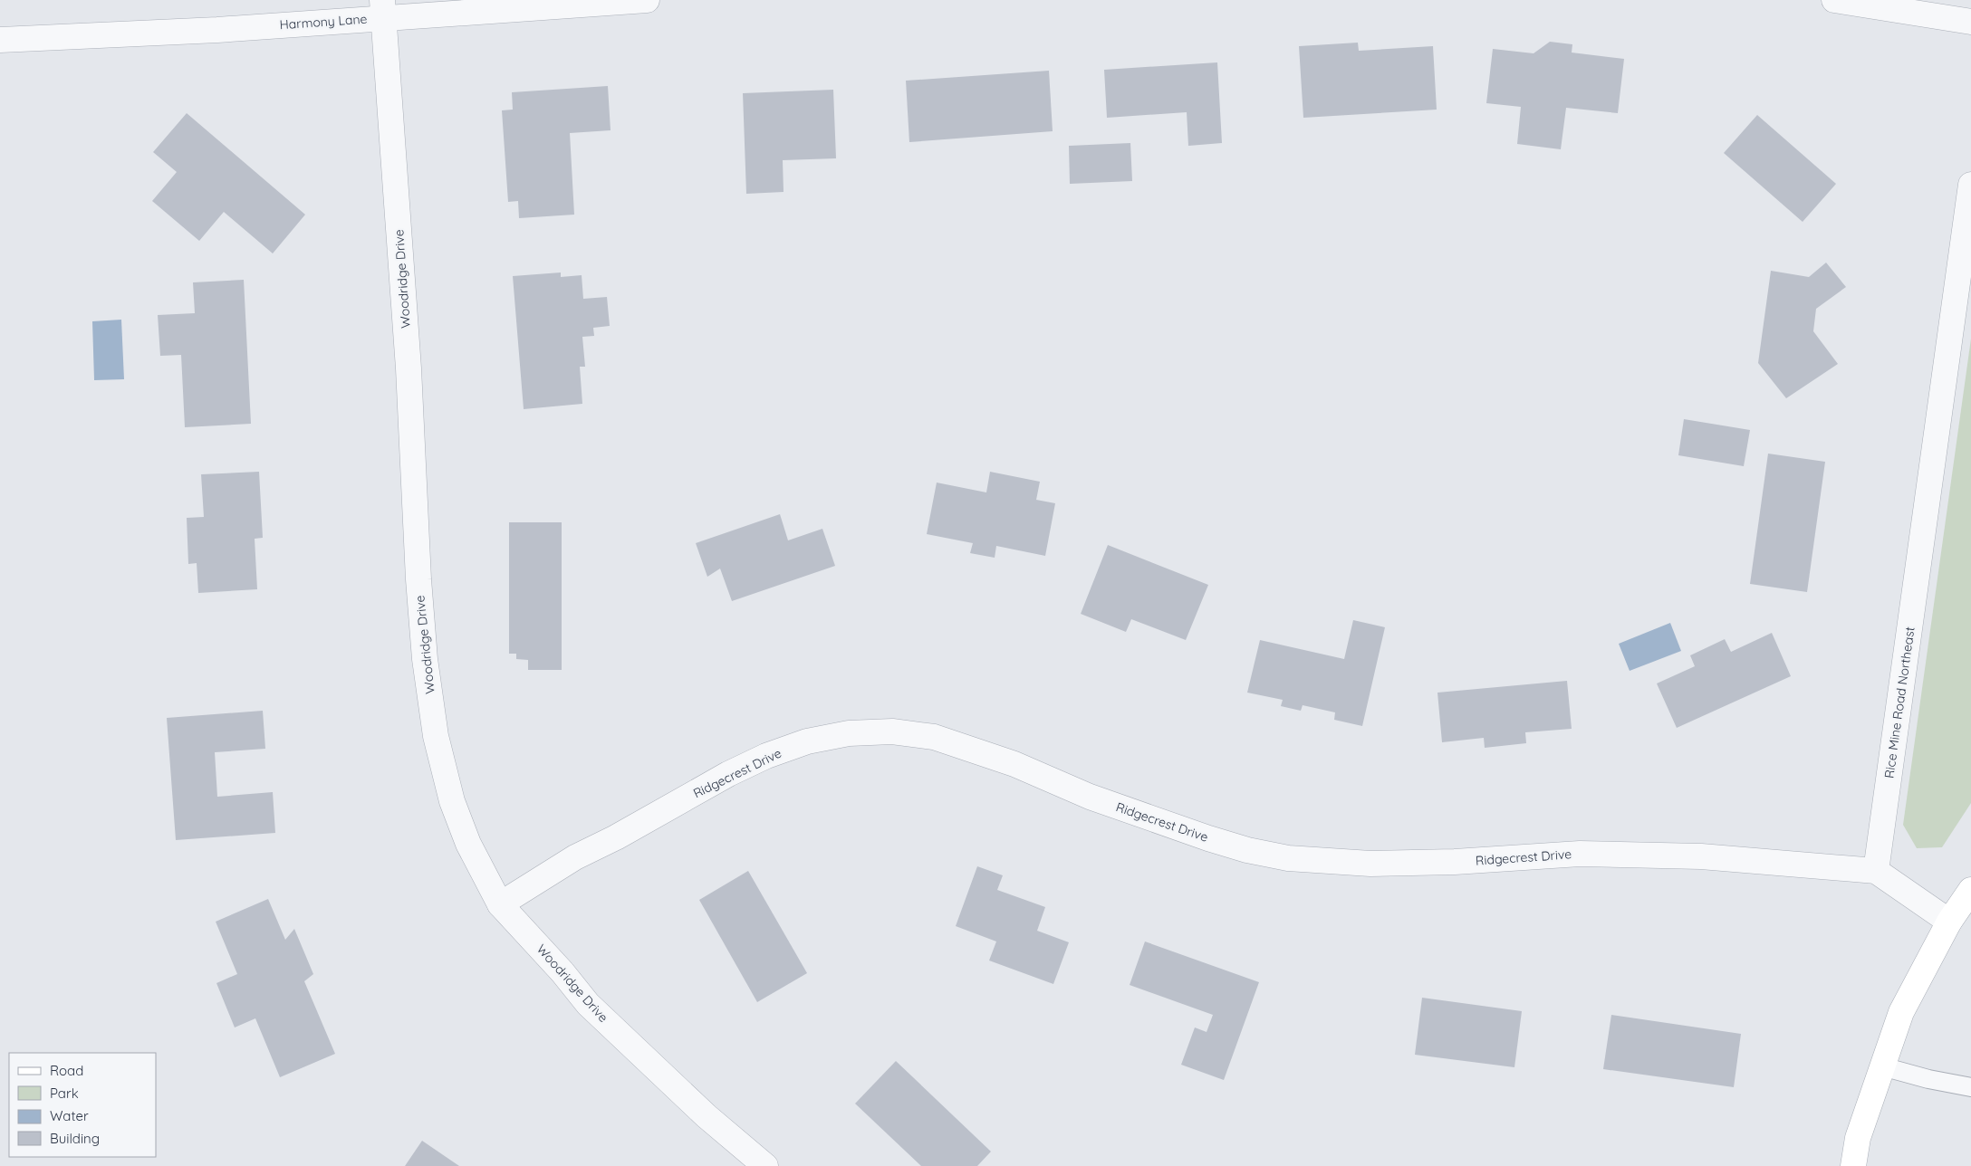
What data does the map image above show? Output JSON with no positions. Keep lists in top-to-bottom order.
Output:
{
  "streets": {
    "street": [
      "Harmony Lane",
      "Woodridge Drive",
      "Rice Mine Road Northeast",
      "Ridgecrest Drive"
    ]
  },
  "crossings": [
    ["Harmony Lane", "Woodridge Drive"],
    ["Woodridge Drive", "Ridgecrest Drive"],
    ["Rice Mine Road Northeast", "Ridgecrest Drive"]
  ],
  "legend": [
    "Road",
    "Park",
    "Water",
    "Building"
  ]
}
